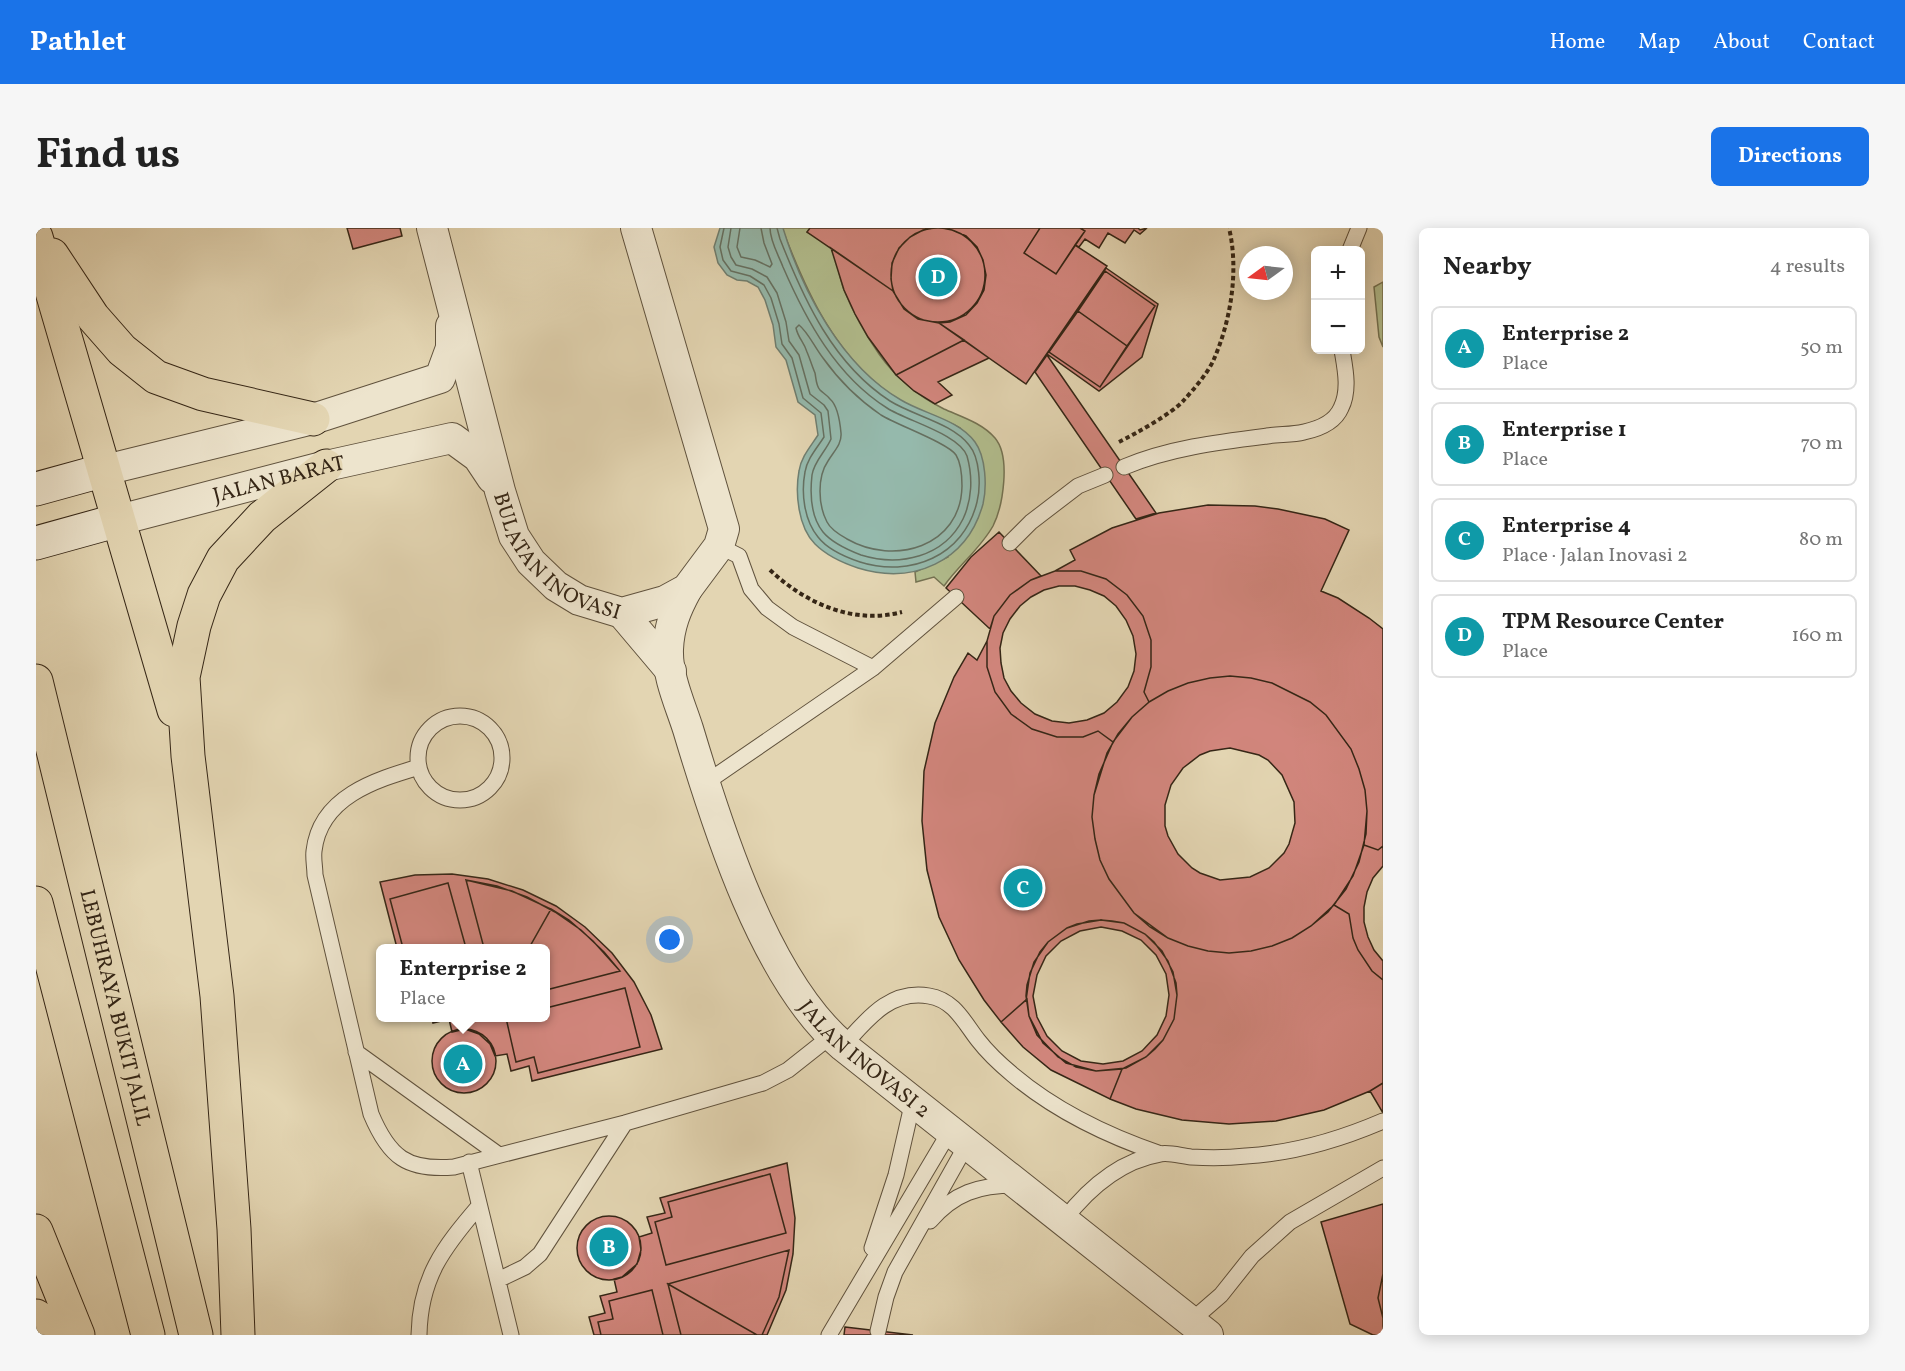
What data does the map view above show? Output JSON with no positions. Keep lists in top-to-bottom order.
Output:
{
  "streets": {
    "highway": ["LEBUHRAYA BUKIT JALIL"],
    "main road": ["JALAN BARAT"],
    "street": ["BULATAN INOVASI", "JALAN INOVASI 2"]
  },
  "crossings": [
    ["JALAN BARAT", "BULATAN INOVASI"]
  ],
  "north": "left",
  "page": {
    "header": "Pathlet",
    "nav": [
      "Home",
      "Map",
      "About",
      "Contact"
    ],
    "title": "Find us",
    "buttons": "Directions",
    "heading": ["Nearby", "4 results"],
    "map_buttons": ["+", "−"],
    "pins": [
      "D",
      "C",
      "A",
      "B"
    ],
    "list": [
      {
        "mark": "A",
        "name": "Enterprise 2",
        "note": "Place",
        "value": "50 m"
      },
      {
        "mark": "B",
        "name": "Enterprise 1",
        "note": "Place",
        "value": "70 m"
      },
      {
        "mark": "C",
        "name": "Enterprise 4",
        "note": "Place · Jalan Inovasi 2",
        "value": "80 m"
      },
      {
        "mark": "D",
        "name": "TPM Resource Center",
        "note": "Place",
        "value": "160 m"
      }
    ],
    "popup": ["Enterprise 2", "Place"]
  }
}
